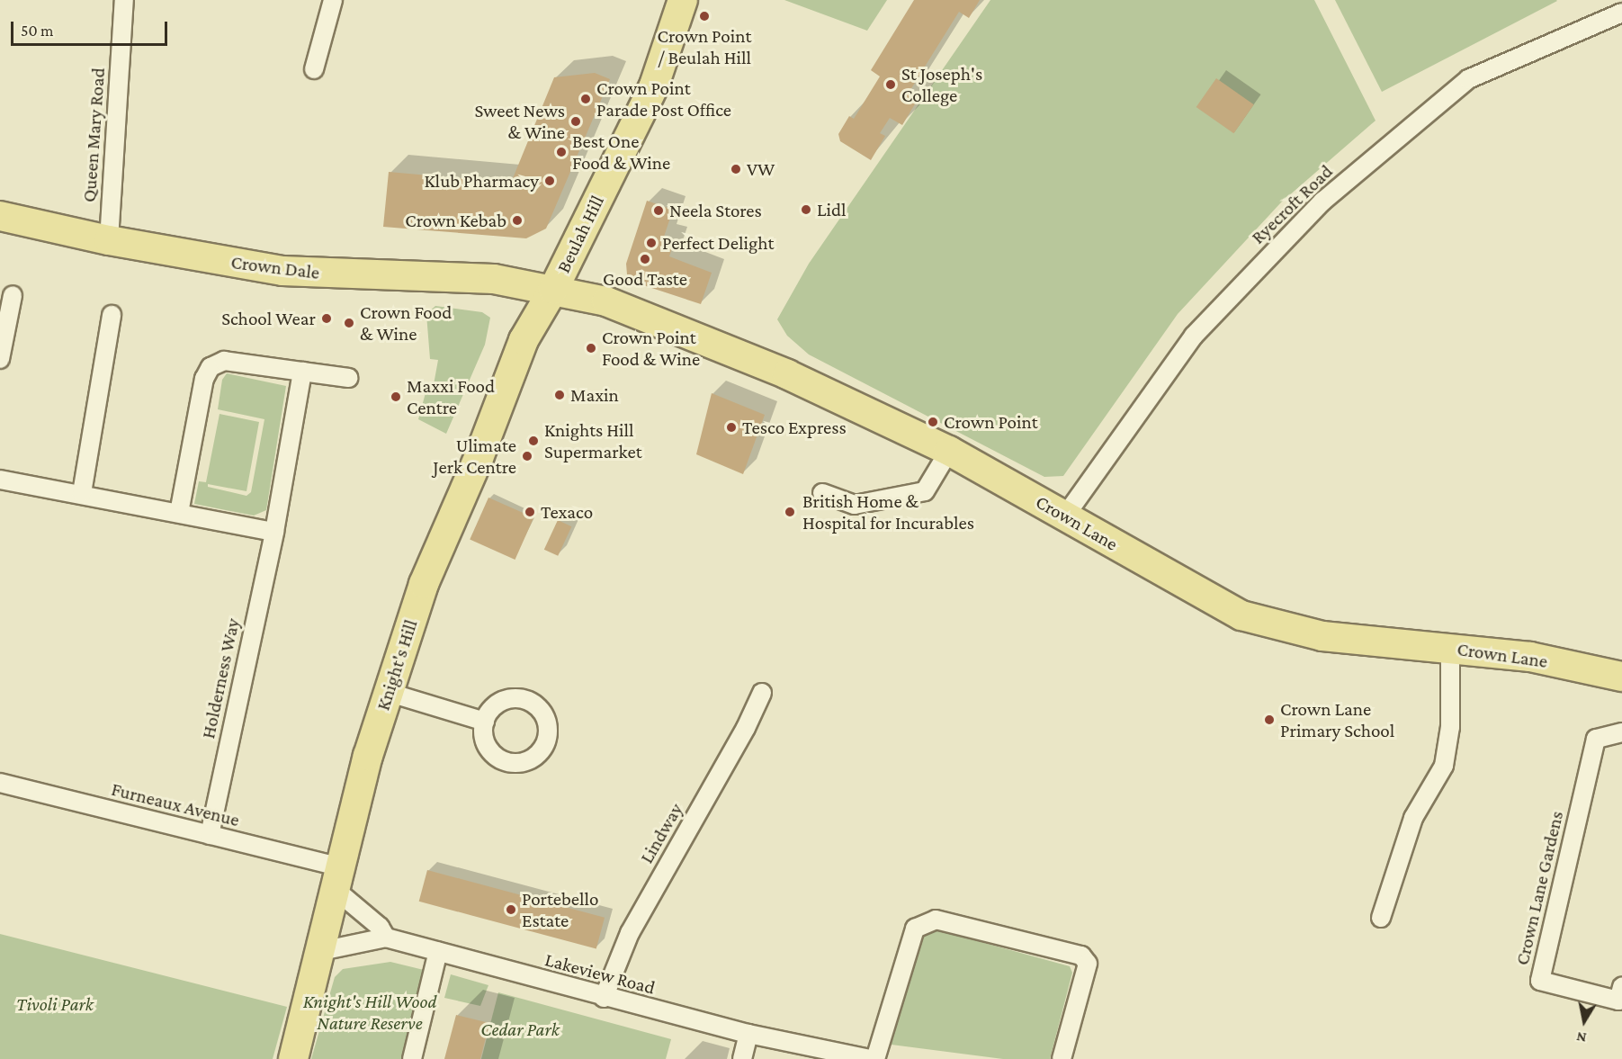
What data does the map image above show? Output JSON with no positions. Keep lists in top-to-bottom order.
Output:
{
  "streets": {
    "main road": [
      "Beulah Hill",
      "Crown Dale",
      "Crown Lane",
      "Knight's Hill"
    ],
    "street": [
      "Queen Mary Road",
      "Ryecroft Road",
      "Holderness Way",
      "Furneaux Avenue",
      "Lindway",
      "Crown Lane Gardens",
      "Lakeview Road"
    ]
  },
  "crossings": [
    ["Queen Mary Road", "Crown Dale"],
    ["Ryecroft Road", "Crown Lane"],
    ["Beulah Hill", "Crown Dale"],
    ["Beulah Hill", "Crown Lane"],
    ["Beulah Hill", "Knight's Hill"],
    ["Crown Dale", "Crown Lane"],
    ["Crown Dale", "Knight's Hill"],
    ["Crown Lane", "Knight's Hill"],
    ["Knight's Hill", "Furneaux Avenue"],
    ["Knight's Hill", "Lakeview Road"],
    ["Holderness Way", "Furneaux Avenue"],
    ["Lindway", "Lakeview Road"]
  ],
  "parks": ["Knight's Hill Wood Nature Reserve", "Tivoli Park", "Cedar Park"],
  "places": [
    "Crown Point / Beulah Hill",
    "St Joseph's College",
    "Crown Point Parade Post Office",
    "Sweet News & Wine",
    "Best One Food & Wine",
    "VW",
    "Klub Pharmacy",
    "Lidl",
    "Neela Stores",
    "Crown Kebab",
    "Perfect Delight",
    "Good Taste",
    "School Wear",
    "Crown Food & Wine",
    "Crown Point Food & Wine",
    "Maxin",
    "Maxxi Food Centre",
    "Crown Point",
    "Tesco Express",
    "Knights Hill Supermarket",
    "Ulimate Jerk Centre",
    "Texaco",
    "British Home & Hospital for Incurables",
    "Crown Lane Primary School",
    "Portebello Estate"
  ],
  "scale_bar": "50 m",
  "north": "bottom"
}
